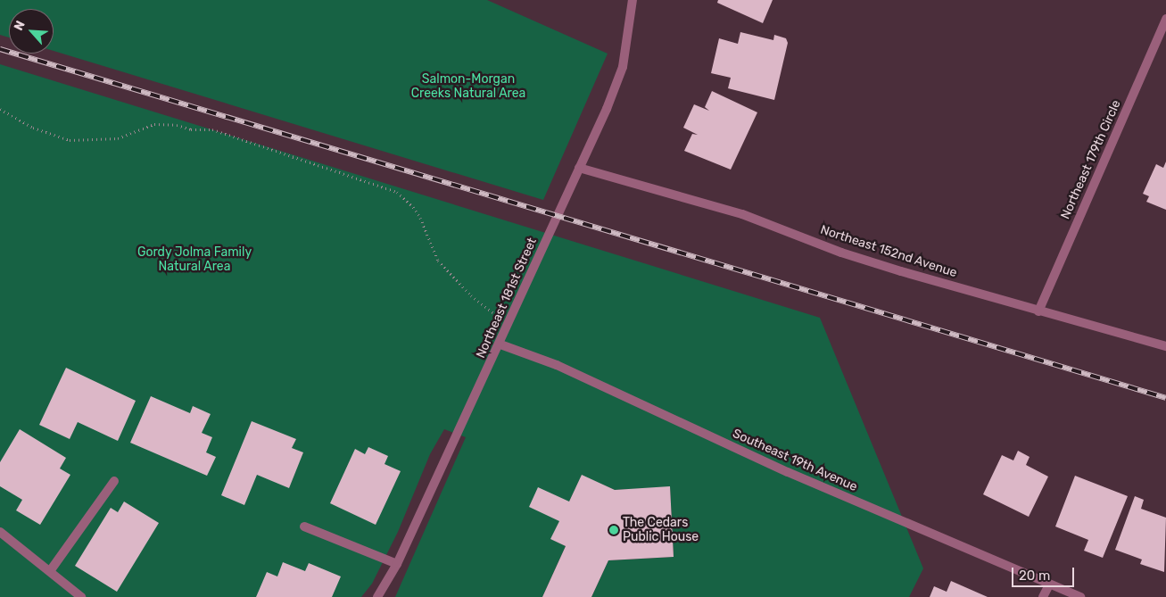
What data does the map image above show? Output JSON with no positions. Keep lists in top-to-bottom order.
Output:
{
  "streets": {
    "street": [
      "Northeast 179th Circle",
      "Northeast 152nd Avenue",
      "Northeast 181st Street",
      "Southeast 19th Avenue"
    ]
  },
  "crossings": [
    ["Northeast 179th Circle", "Northeast 152nd Avenue"],
    ["Northeast 152nd Avenue", "Northeast 181st Street"],
    ["Northeast 181st Street", "Southeast 19th Avenue"]
  ],
  "parks": ["Salmon-Morgan Creeks Natural Area", "Gordy Jolma Family Natural Area"],
  "places": ["The Cedars Public House"],
  "scale_bar": "20 m",
  "north": "top left"
}
